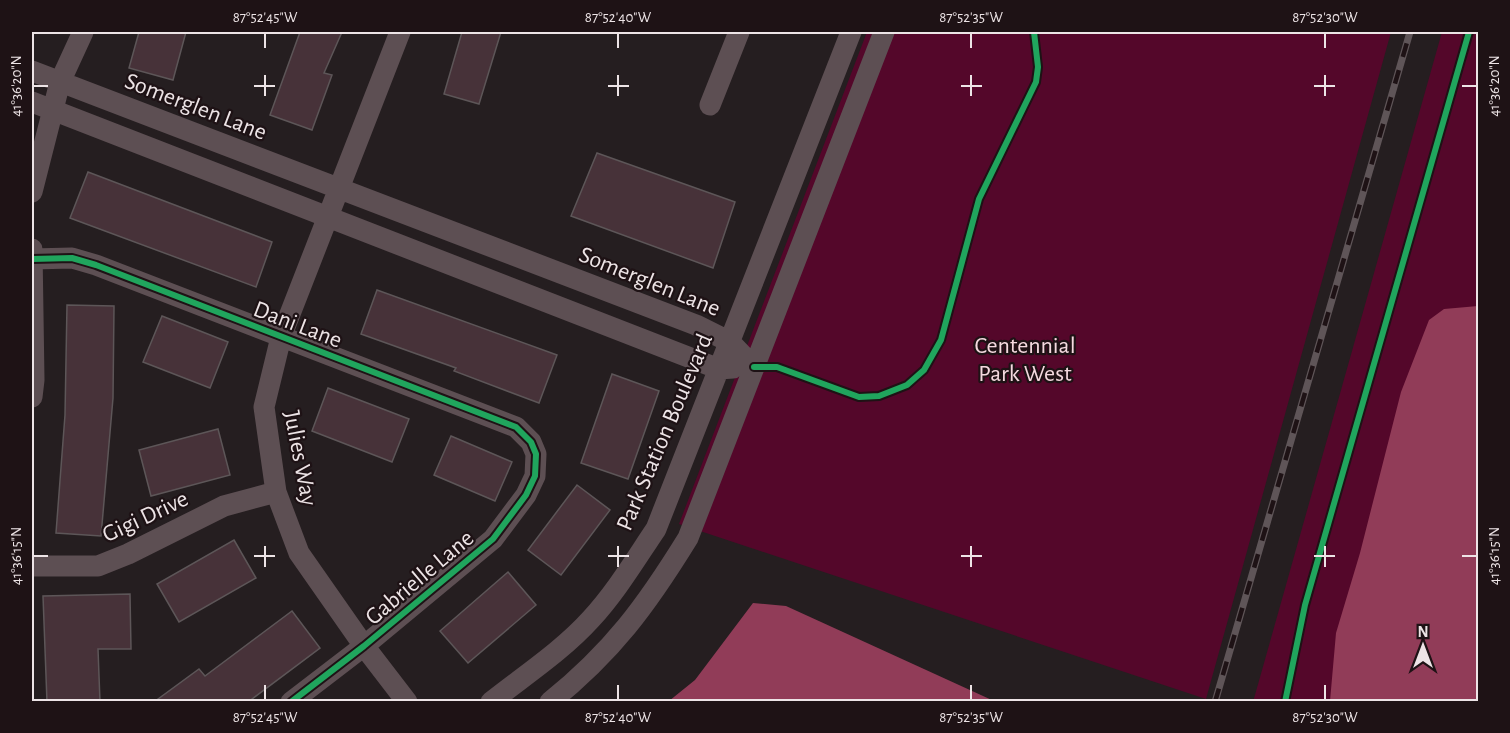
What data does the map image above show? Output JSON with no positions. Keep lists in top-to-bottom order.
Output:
{
  "streets": {
    "street": [
      "Somerglen Lane",
      "Dani Lane",
      "Park Station Boulevard",
      "Julies Way",
      "Gigi Drive",
      "Gabrielle Lane"
    ]
  },
  "crossings": [
    ["Somerglen Lane", "Park Station Boulevard"],
    ["Somerglen Lane", "Julies Way"],
    ["Dani Lane", "Julies Way"],
    ["Dani Lane", "Gabrielle Lane"],
    ["Julies Way", "Gigi Drive"],
    ["Julies Way", "Gabrielle Lane"]
  ],
  "parks": ["Centennial Park West"],
  "north": "top",
  "coordinates": [
    "87°52'45\"W",
    "87°52'40\"W",
    "87°52'35\"W",
    "87°52'30\"W",
    "41°36'20\"N",
    "41°36'15\"N"
  ]
}
